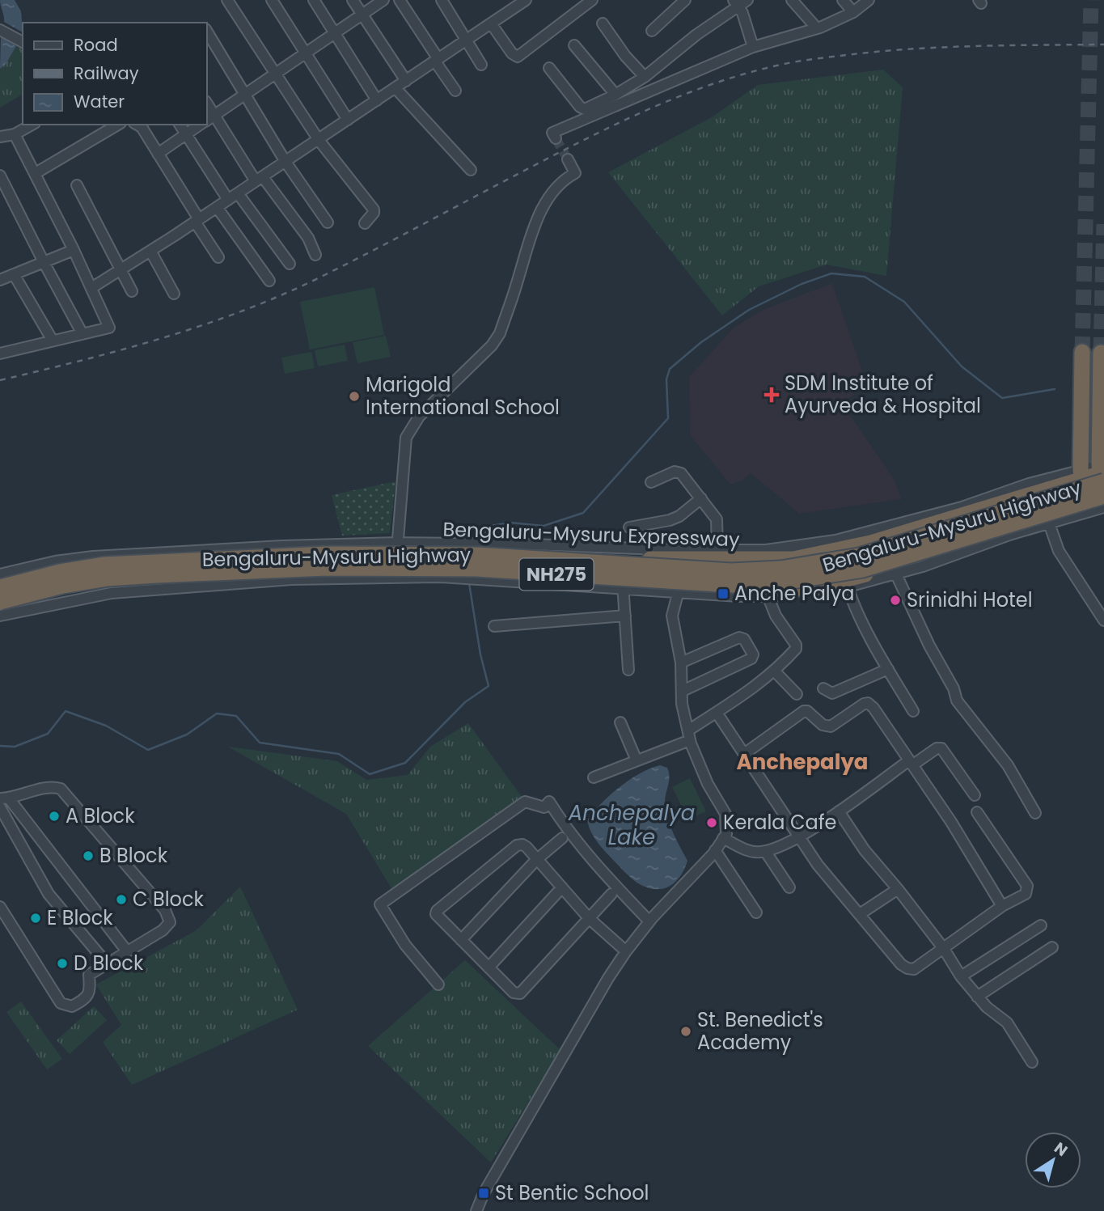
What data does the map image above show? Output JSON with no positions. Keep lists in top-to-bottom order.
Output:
{
  "streets": {
    "highway": ["Bengaluru-Mysuru Highway", "Bengaluru-Mysuru Expressway", "NH275"]
  },
  "crossings": [
    ["Bengaluru-Mysuru Highway", "NH275"]
  ],
  "districts": ["Anchepalya"],
  "water": ["Anchepalya Lake"],
  "places": {
    "health": ["SDM Institute of Ayurveda & Hospital"],
    "other": [
      "Marigold International School",
      "Srinidhi Hotel",
      "A Block",
      "Kerala Cafe",
      "B Block",
      "C Block",
      "E Block",
      "D Block",
      "St. Benedict's Academy"
    ],
    "transit": ["Anche Palya", "St Bentic School"]
  },
  "legend": ["Road", "Railway", "Water"],
  "north": "top right"
}
